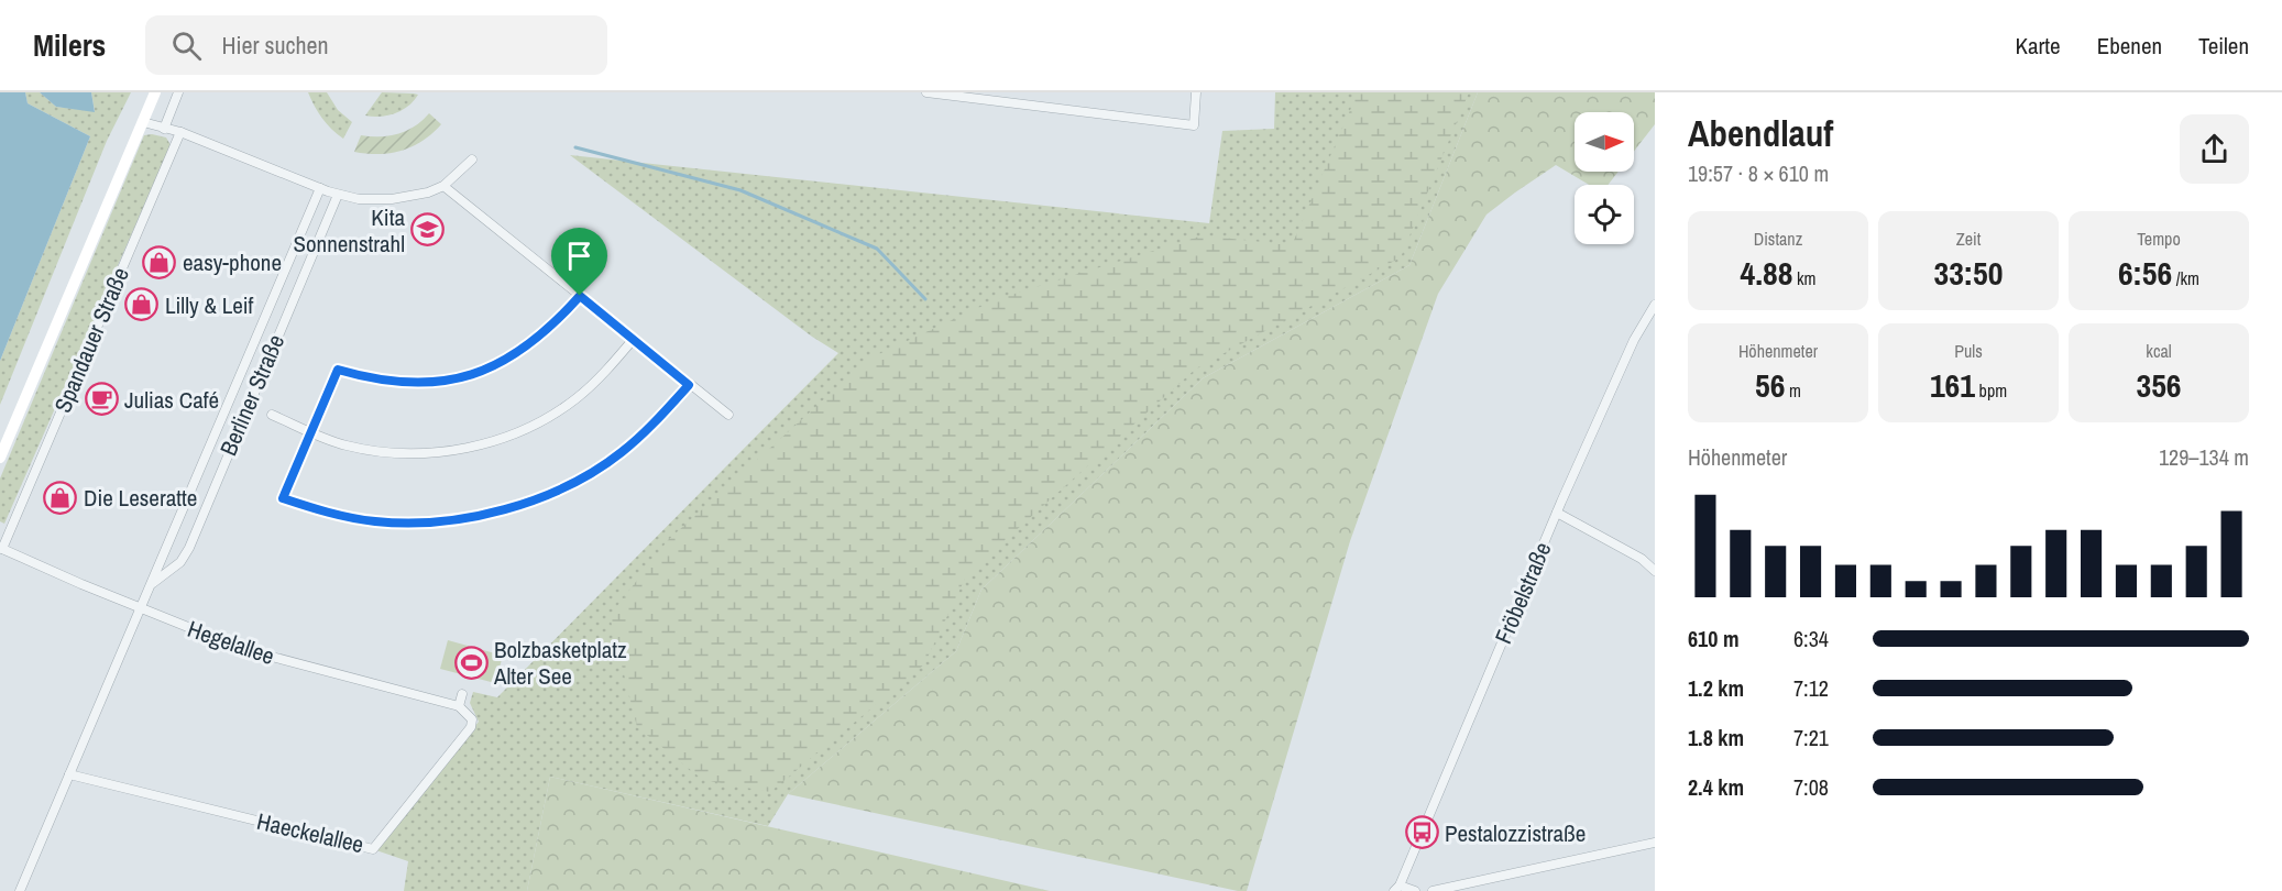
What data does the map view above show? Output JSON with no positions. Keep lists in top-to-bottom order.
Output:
{
  "streets": {
    "main road": ["Spandauer Straße"],
    "street": [
      "Berliner Straße",
      "Fröbelstraße",
      "Hegelallee",
      "Haeckelallee"
    ]
  },
  "crossings": [
    ["Spandauer Straße", "Hegelallee"],
    ["Berliner Straße", "Hegelallee"],
    ["Berliner Straße", "Haeckelallee"],
    ["Hegelallee", "Haeckelallee"]
  ],
  "places": {
    "school or university": ["Kita Sonnenstrahl"],
    "shop": ["easy-phone", "Lilly & Leif", "Die Leseratte"],
    "cafe": ["Julias Café"],
    "sports": ["Bolzbasketplatz Alter See"],
    "bus stop": ["Pestalozzistraße"]
  },
  "north": "right",
  "page": {
    "header": "Milers",
    "search": "Hier suchen",
    "nav": ["Karte", "Ebenen", "Teilen"],
    "heading": ["Abendlauf", "19:57 · 8 × 610 m"],
    "stats": [
      ["Distanz", "4.88 km"],
      ["Zeit", "33:50"],
      ["Tempo", "6:56 /km"],
      ["Höhenmeter", "56 m"],
      ["Puls", "161 bpm"],
      ["kcal", "356"]
    ],
    "chart": ["Höhenmeter", "129–134 m"],
    "list": [
      {
        "name": "610 m",
        "note": "6:34"
      },
      {
        "name": "1.2 km",
        "note": "7:12"
      },
      {
        "name": "1.8 km",
        "note": "7:21"
      },
      {
        "name": "2.4 km",
        "note": "7:08"
      }
    ]
  }
}
